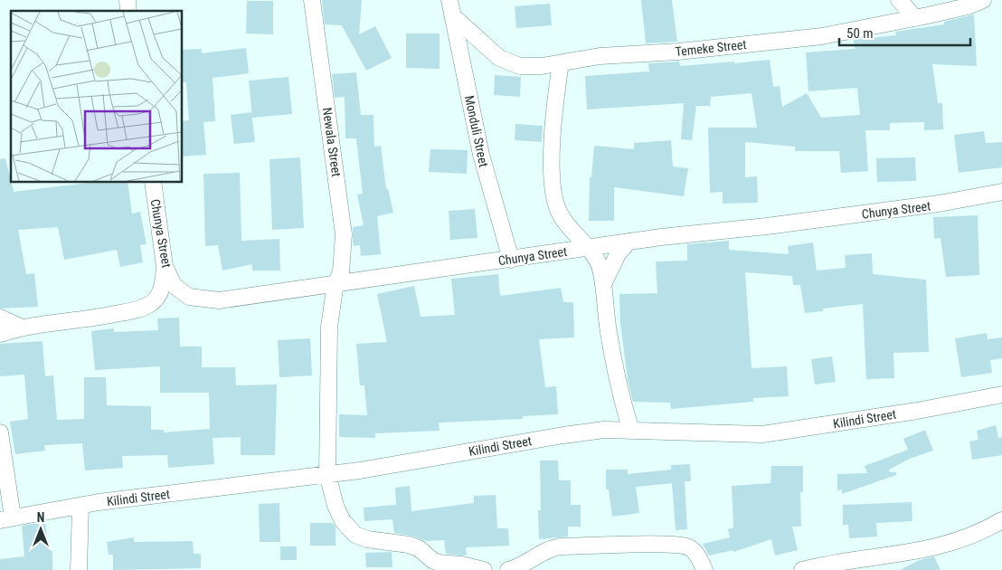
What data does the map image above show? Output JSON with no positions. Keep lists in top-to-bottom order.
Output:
{
  "streets": {
    "street": [
      "Temeke Street",
      "Monduli Street",
      "Newala Street",
      "Chunya Street",
      "Kilindi Street"
    ]
  },
  "crossings": [
    ["Temeke Street", "Monduli Street"],
    ["Monduli Street", "Chunya Street"],
    ["Newala Street", "Chunya Street"],
    ["Newala Street", "Kilindi Street"]
  ],
  "scale_bar": "50 m",
  "north": "top"
}
